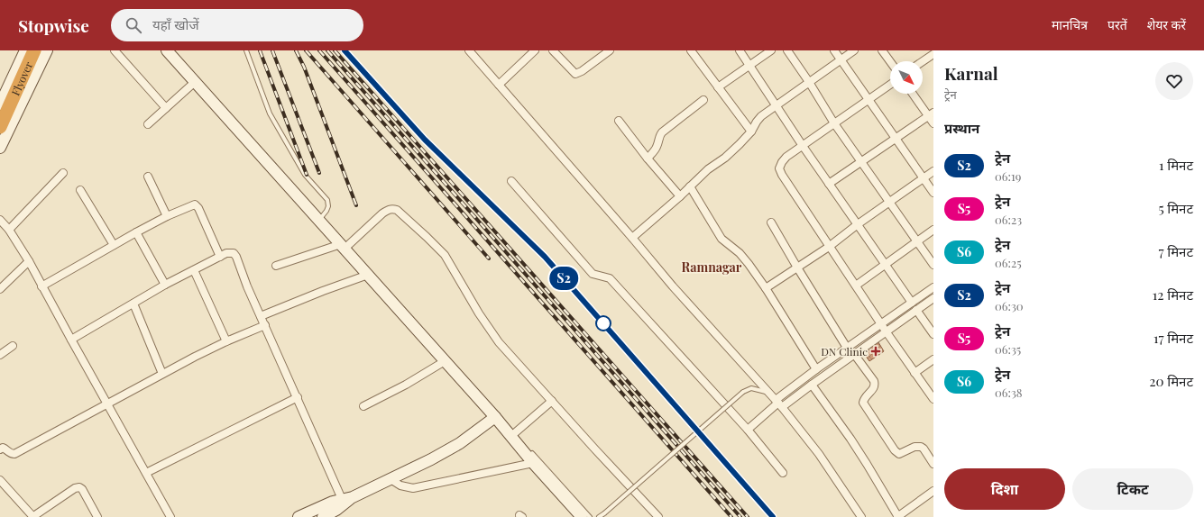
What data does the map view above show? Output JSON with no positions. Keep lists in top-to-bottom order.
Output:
{
  "streets": {
    "highway": ["Flyover"]
  },
  "districts": ["Ramnagar"],
  "places": {
    "health": ["DN Clinic"]
  },
  "north": "bottom right",
  "page": {
    "header": "Stopwise",
    "search": "यहाँ खोजें",
    "nav": ["मानचित्र", "परतें", "शेयर करें"],
    "on_map": "S2",
    "heading": [
      ["Karnal", "ट्रेन"],
      "प्रस्थान"
    ],
    "list": [
      {
        "mark": "S2",
        "name": "ट्रेन",
        "note": "06:19",
        "value": "1 मिनट"
      },
      {
        "mark": "S5",
        "name": "ट्रेन",
        "note": "06:23",
        "value": "5 मिनट"
      },
      {
        "mark": "S6",
        "name": "ट्रेन",
        "note": "06:25",
        "value": "7 मिनट"
      },
      {
        "mark": "S2",
        "name": "ट्रेन",
        "note": "06:30",
        "value": "12 मिनट"
      },
      {
        "mark": "S5",
        "name": "ट्रेन",
        "note": "06:35",
        "value": "17 मिनट"
      },
      {
        "mark": "S6",
        "name": "ट्रेन",
        "note": "06:38",
        "value": "20 मिनट"
      }
    ],
    "buttons": ["दिशा", "टिकट"]
  }
}
